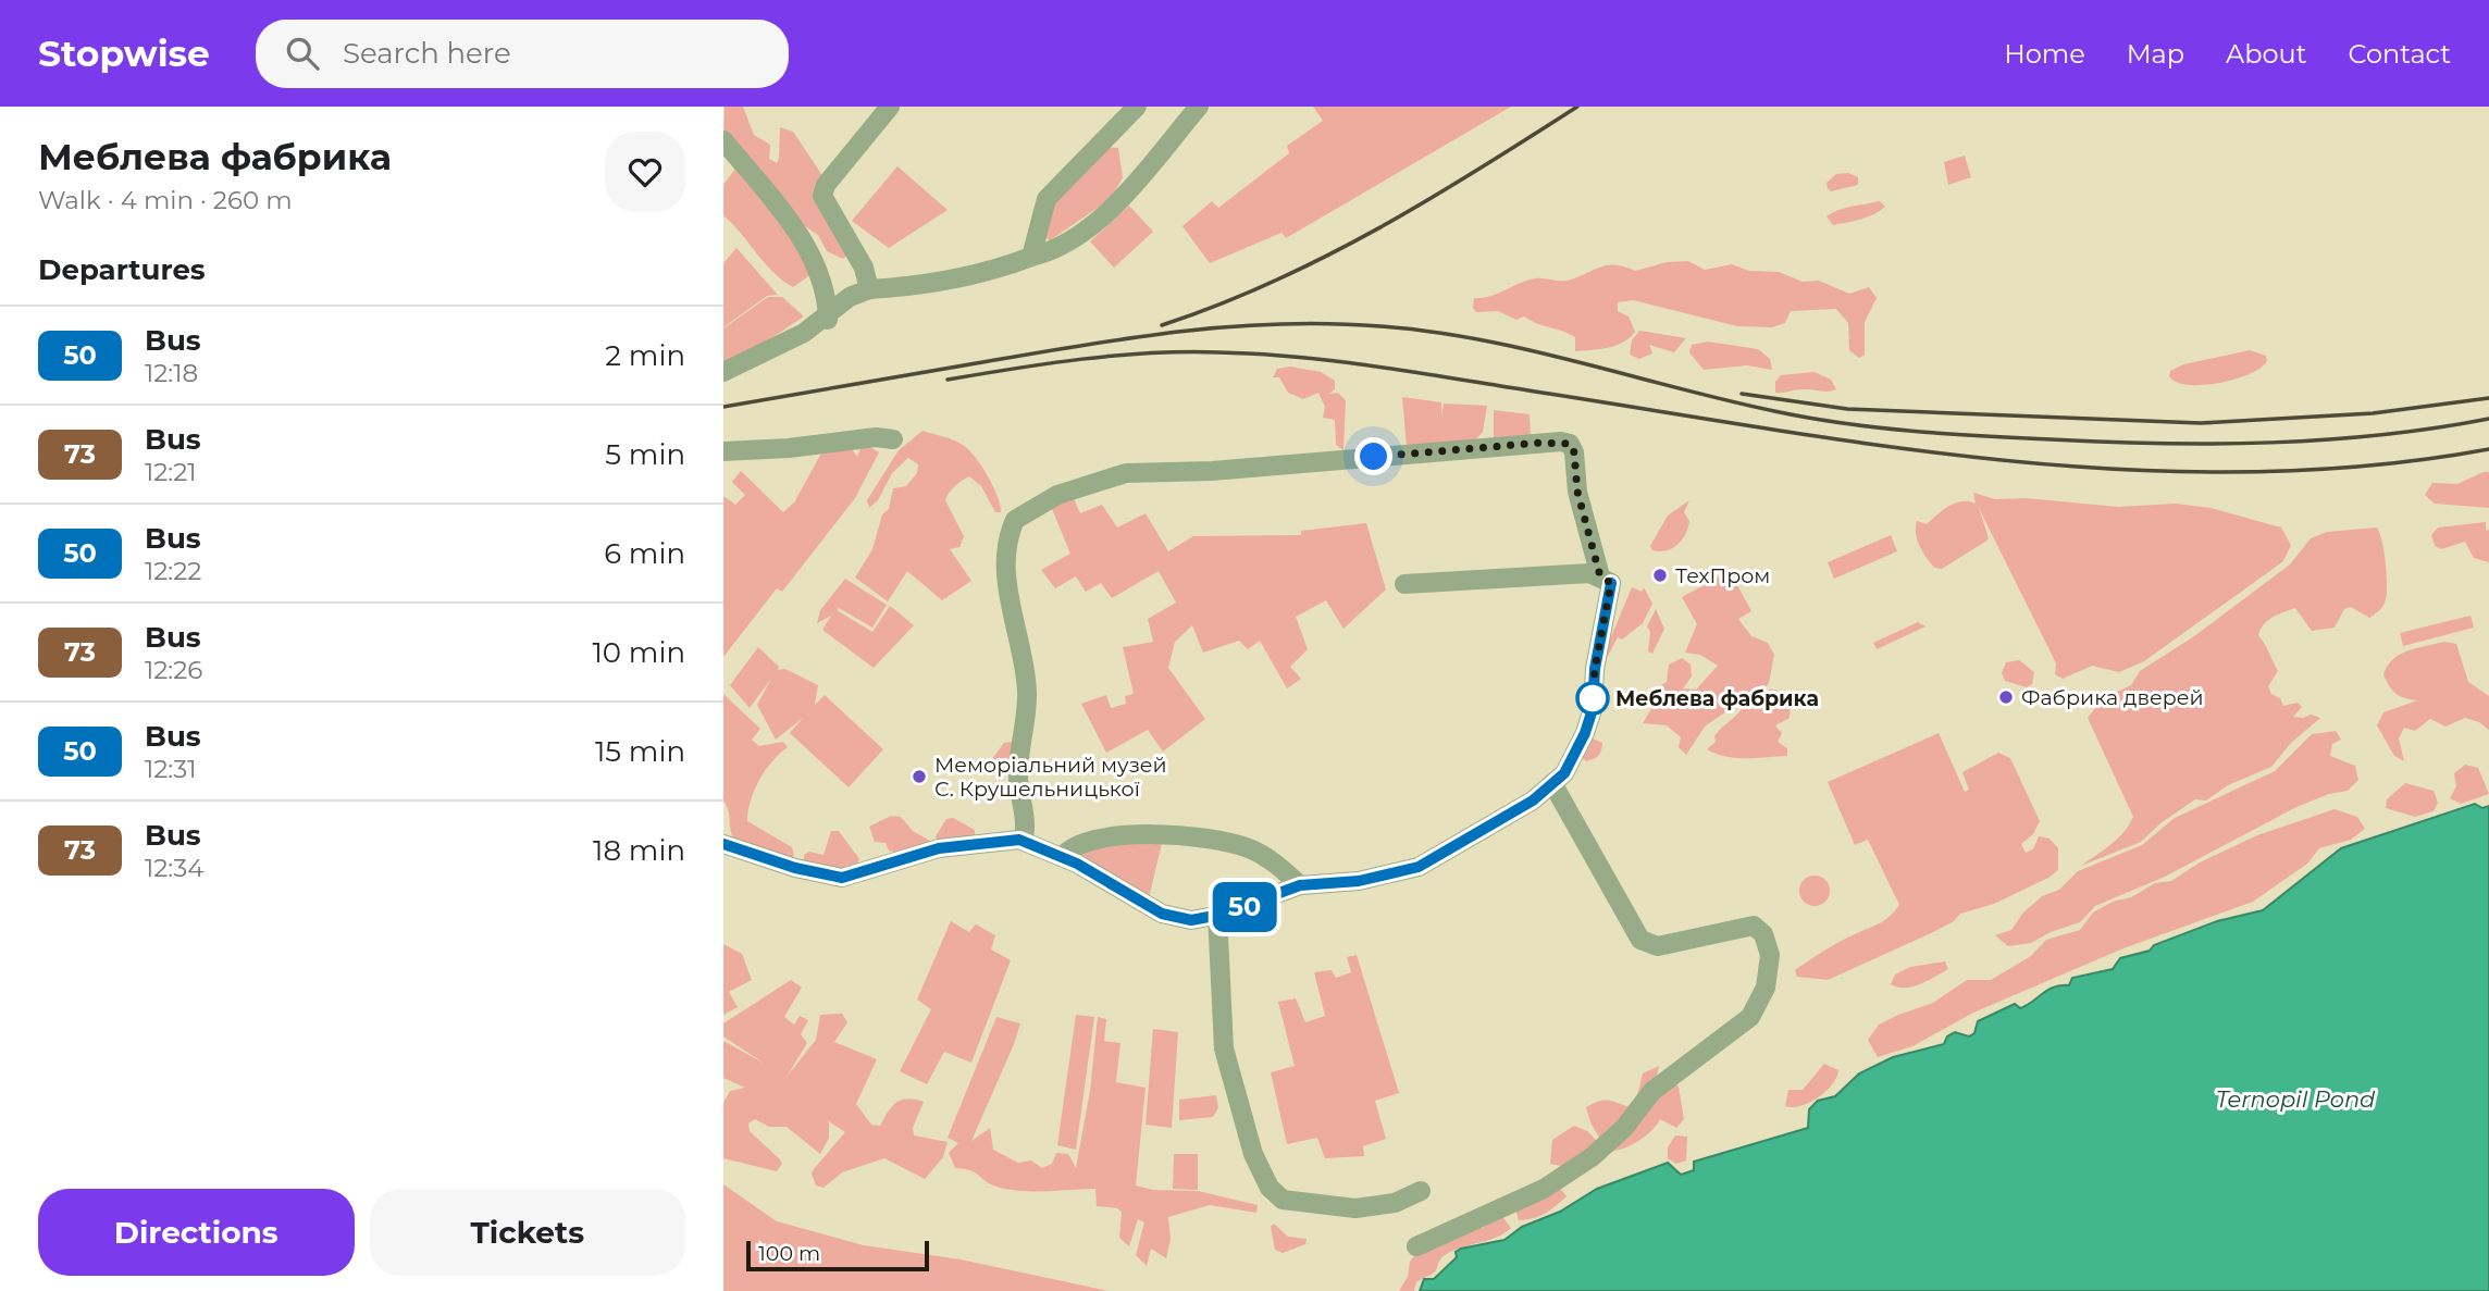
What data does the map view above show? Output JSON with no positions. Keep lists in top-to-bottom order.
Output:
{
  "water": ["Ternopil Pond"],
  "places": [
    "ТехПром",
    "Фабрика дверей",
    "Меблева фабрика",
    "Меморіальний музей С. Крушельницької"
  ],
  "lines": ["bus line 50"],
  "scale_bar": "100 m",
  "page": {
    "header": "Stopwise",
    "search": "Search here",
    "nav": [
      "Home",
      "Map",
      "About",
      "Contact"
    ],
    "heading": [
      ["Меблева фабрика", "Walk · 4 min · 260 m"],
      "Departures"
    ],
    "on_map": "50",
    "list": [
      {
        "mark": "50",
        "name": "Bus",
        "note": "12:18",
        "value": "2 min"
      },
      {
        "mark": "73",
        "name": "Bus",
        "note": "12:21",
        "value": "5 min"
      },
      {
        "mark": "50",
        "name": "Bus",
        "note": "12:22",
        "value": "6 min"
      },
      {
        "mark": "73",
        "name": "Bus",
        "note": "12:26",
        "value": "10 min"
      },
      {
        "mark": "50",
        "name": "Bus",
        "note": "12:31",
        "value": "15 min"
      },
      {
        "mark": "73",
        "name": "Bus",
        "note": "12:34",
        "value": "18 min"
      }
    ],
    "buttons": ["Directions", "Tickets"],
    "scale": "100 m"
  }
}
